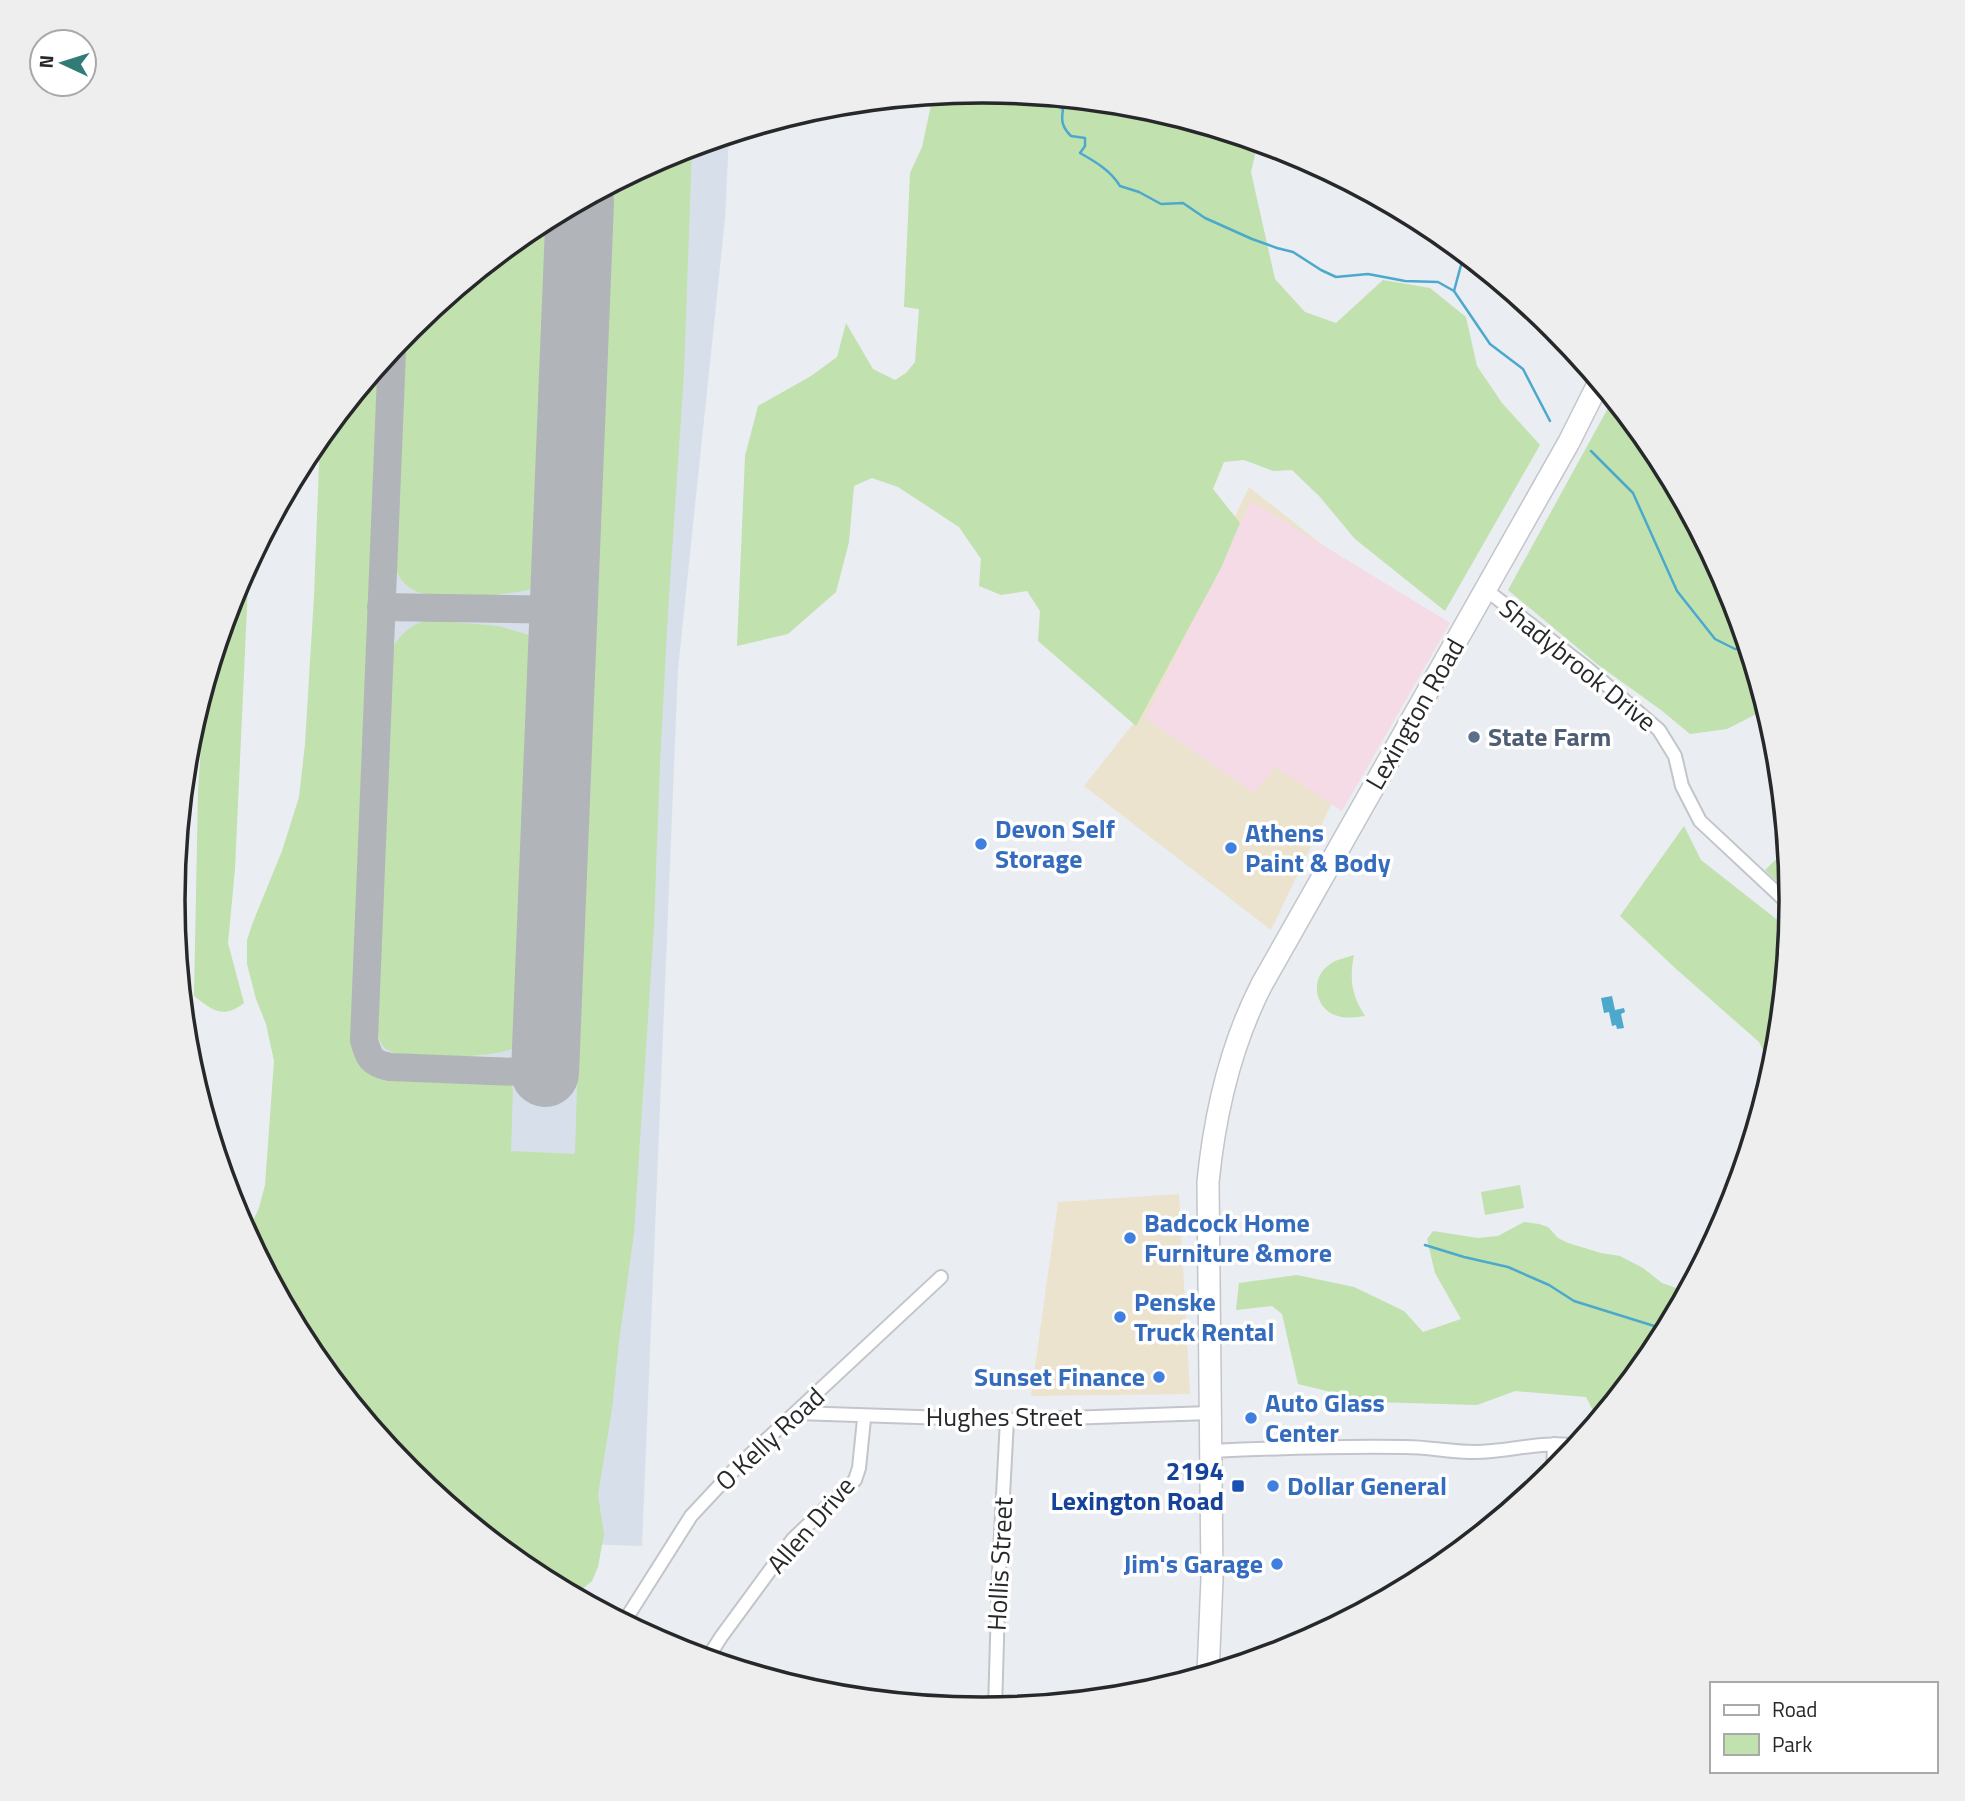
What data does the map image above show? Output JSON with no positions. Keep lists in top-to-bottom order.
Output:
{
  "streets": {
    "highway": ["Lexington Road"],
    "street": [
      "Shadybrook Drive",
      "Hughes Street",
      "O Kelly Road",
      "Allen Drive",
      "Hollis Street"
    ]
  },
  "crossings": [
    ["Shadybrook Drive", "Lexington Road"],
    ["Lexington Road", "Hughes Street"],
    ["Hughes Street", "O Kelly Road"],
    ["Hughes Street", "Allen Drive"],
    ["Hughes Street", "Hollis Street"]
  ],
  "places": {
    "other": [
      "State Farm",
      "Devon Self Storage",
      "Athens Paint & Body",
      "Badcock Home Furniture &more",
      "Penske Truck Rental",
      "Sunset Finance",
      "Auto Glass Center",
      "Dollar General",
      "Jim's Garage"
    ],
    "transit": ["2194 Lexington Road"]
  },
  "legend": ["Road", "Park"],
  "north": "left"
}
